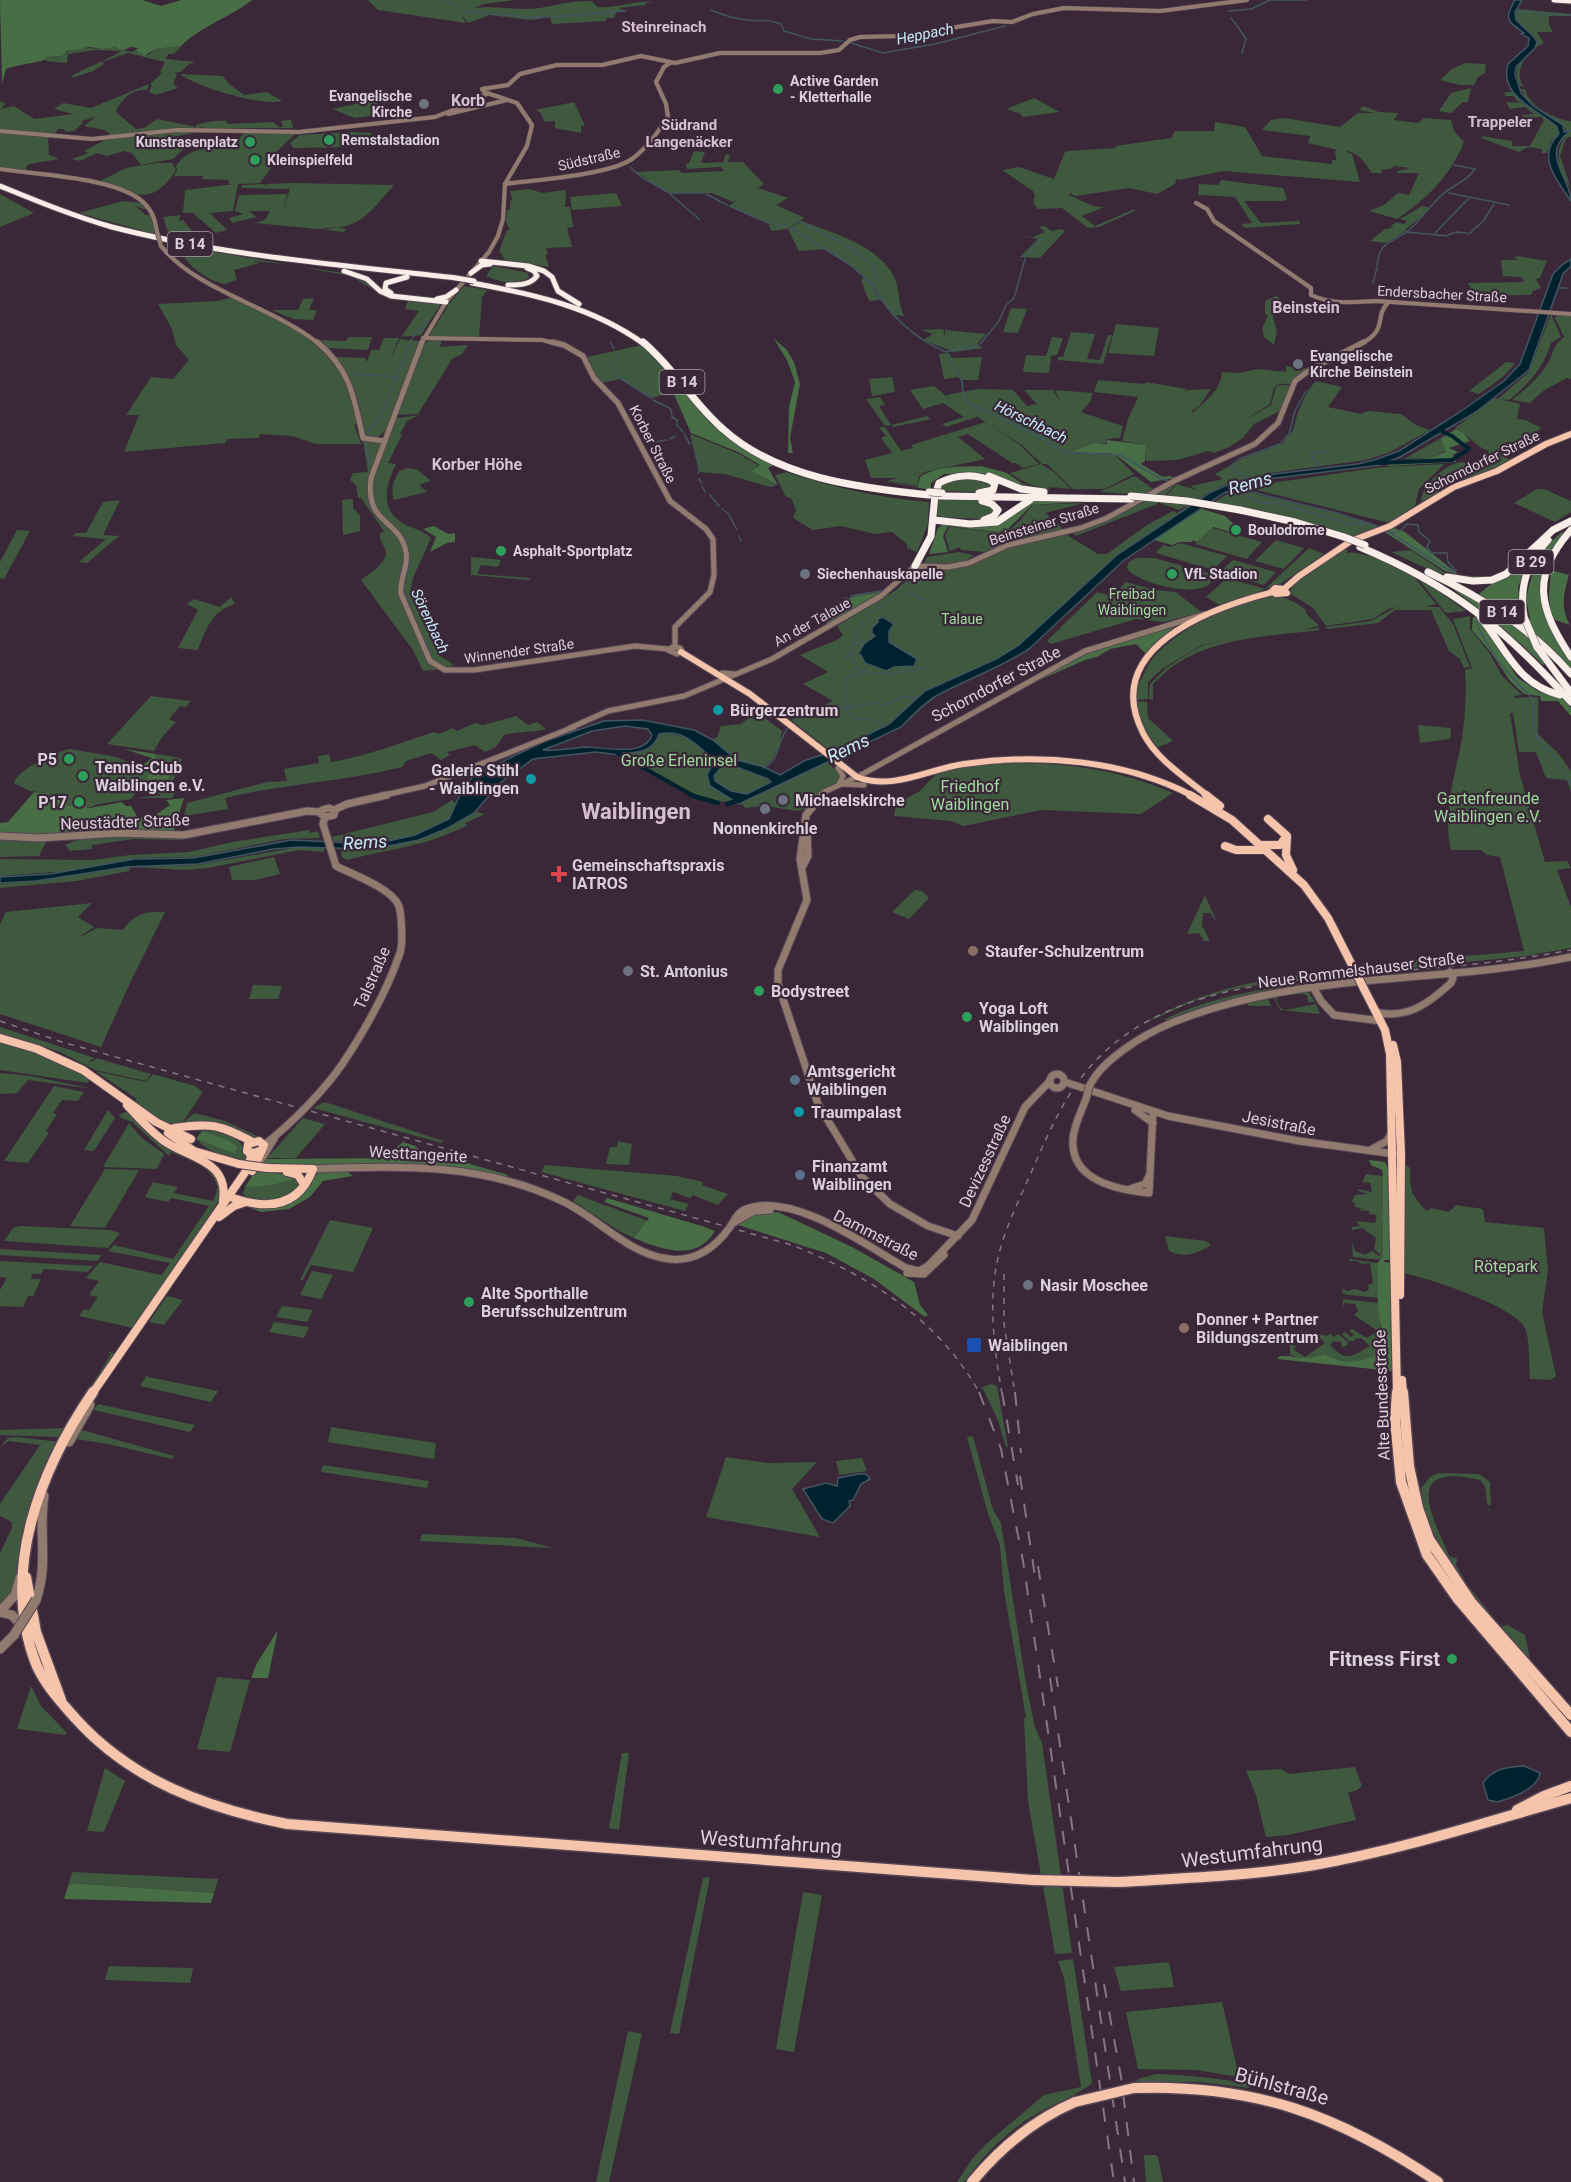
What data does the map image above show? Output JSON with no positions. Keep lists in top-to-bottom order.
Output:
{
  "streets": {
    "highway": ["B 14", "B 29"],
    "main road": [
      "Schorndorfer Straße",
      "Westtangente",
      "Alte Bundesstraße",
      "Westumfahrung",
      "Bühlstraße"
    ],
    "street": [
      "Südstraße",
      "Endersbacher Straße",
      "Korber Straße",
      "Beinsteiner Straße",
      "An der Talaue",
      "Winnender Straße",
      "Neustädter Straße",
      "Neue Rommelshauser Straße",
      "Talstraße",
      "Jesistraße",
      "Devizesstraße",
      "Dammstraße"
    ]
  },
  "crossings": [
    ["B 14", "Schorndorfer Straße"],
    ["Endersbacher Straße", "Beinsteiner Straße"],
    ["Korber Straße", "Winnender Straße"],
    ["Korber Straße", "Alte Bundesstraße"],
    ["Schorndorfer Straße", "Alte Bundesstraße"],
    ["An der Talaue", "Neustädter Straße"],
    ["An der Talaue", "Alte Bundesstraße"],
    ["Winnender Straße", "Alte Bundesstraße"],
    ["Neustädter Straße", "Talstraße"],
    ["Jesistraße", "Devizesstraße"],
    ["Jesistraße", "Alte Bundesstraße"],
    ["Westtangente", "Dammstraße"],
    ["Devizesstraße", "Dammstraße"]
  ],
  "districts": [
    "Steinreinach",
    "Korb",
    "Trappeler",
    "Südrand Langenäcker",
    "Beinstein",
    "Korber Höhe",
    "Waiblingen"
  ],
  "water": [
    "Heppach",
    "Hörschbach",
    "Rems",
    "Sörenbach"
  ],
  "parks": [
    "Freibad Waiblingen",
    "Talaue",
    "Große Erleninsel",
    "Friedhof Waiblingen",
    "Gartenfreunde Waiblingen e.V.",
    "Rötepark"
  ],
  "places": {
    "other": [
      "Active Garden - Kletterhalle",
      "Evangelische Kirche",
      "Remstalstadion",
      "Kunstrasenplatz",
      "Kleinspielfeld",
      "Evangelische Kirche Beinstein",
      "Boulodrome",
      "Asphalt-Sportplatz",
      "Siechenhauskapelle",
      "VfL Stadion",
      "Bürgerzentrum",
      "P5",
      "Tennis-Club Waiblingen e.V.",
      "Galerie Stihl - Waiblingen",
      "Michaelskirche",
      "P17",
      "Nonnenkirchle",
      "Staufer-Schulzentrum",
      "St. Antonius",
      "Bodystreet",
      "Yoga Loft Waiblingen",
      "Amtsgericht Waiblingen",
      "Traumpalast",
      "Finanzamt Waiblingen",
      "Nasir Moschee",
      "Alte Sporthalle Berufsschulzentrum",
      "Donner + Partner Bildungszentrum",
      "Fitness First"
    ],
    "health": ["Gemeinschaftspraxis IATROS"],
    "transit": ["Waiblingen"]
  }
}
